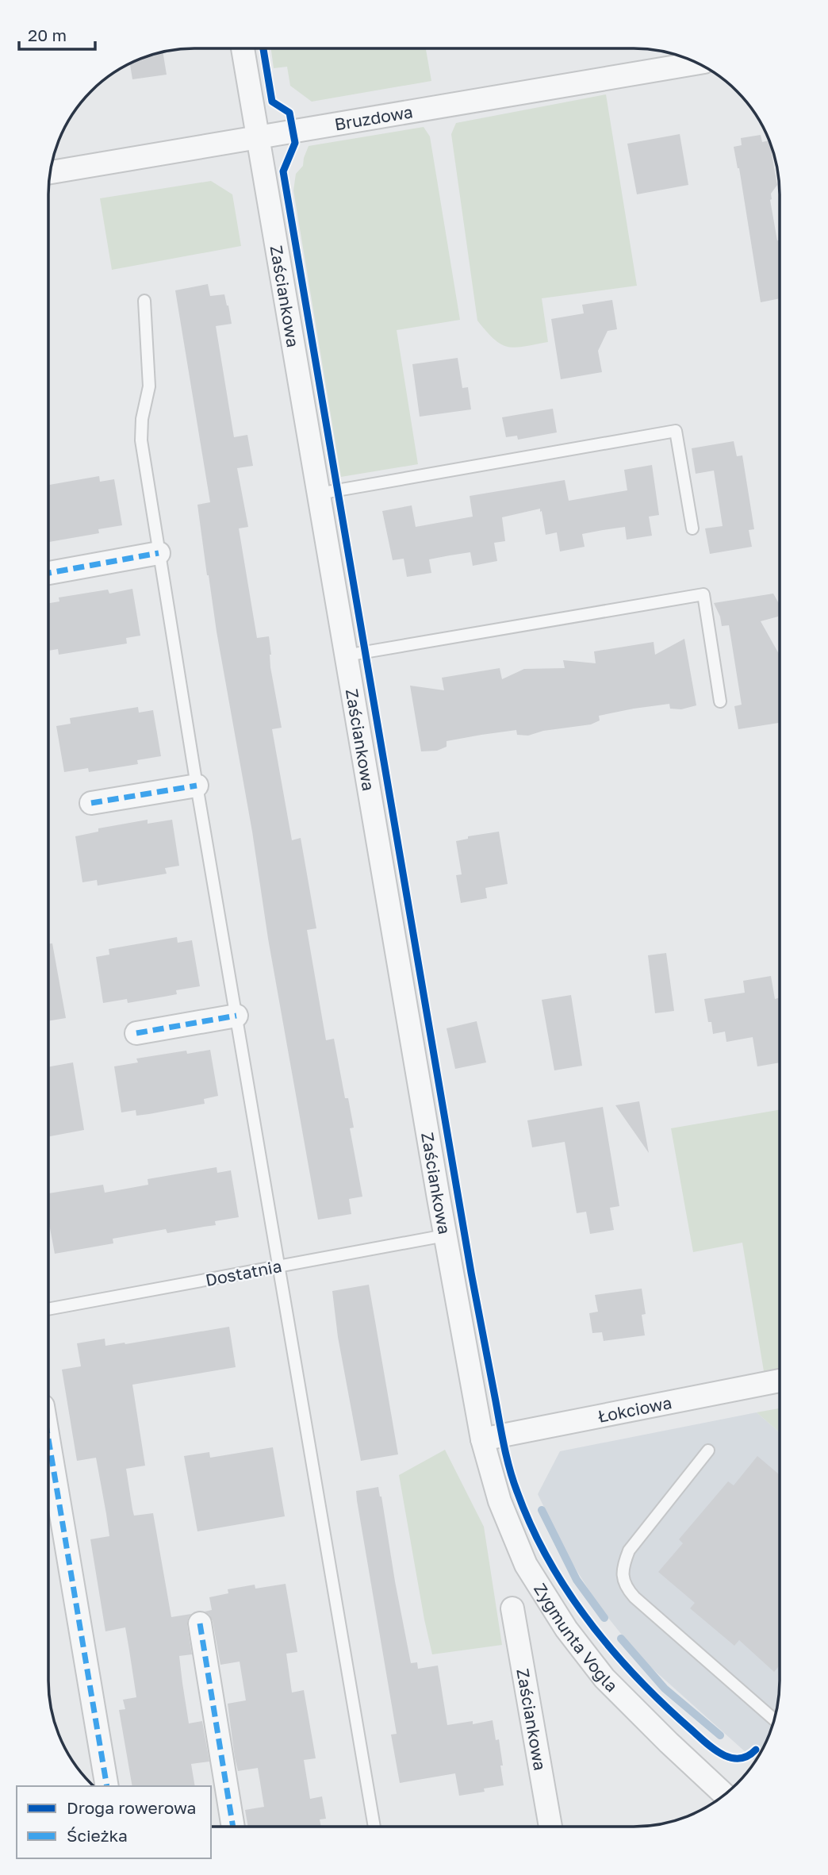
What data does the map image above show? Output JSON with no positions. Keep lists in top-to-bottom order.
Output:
{
  "streets": {
    "street": [
      "Bruzdowa",
      "Zaściankowa",
      "Łokciowa",
      "Zygmunta Vogla"
    ],
    "lane": ["Dostatnia"]
  },
  "crossings": [
    ["Bruzdowa", "Zaściankowa"],
    ["Zaściankowa", "Dostatnia"],
    ["Zaściankowa", "Łokciowa"],
    ["Zaściankowa", "Zygmunta Vogla"],
    ["Łokciowa", "Zygmunta Vogla"]
  ],
  "legend": ["Droga rowerowa", "Ścieżka"],
  "scale_bar": "20 m"
}
